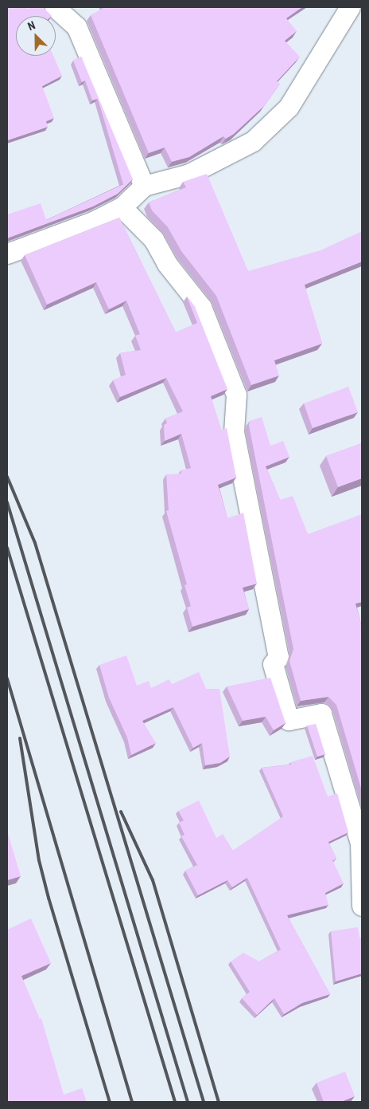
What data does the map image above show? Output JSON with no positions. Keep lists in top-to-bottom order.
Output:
{
  "north": "top left"
}
